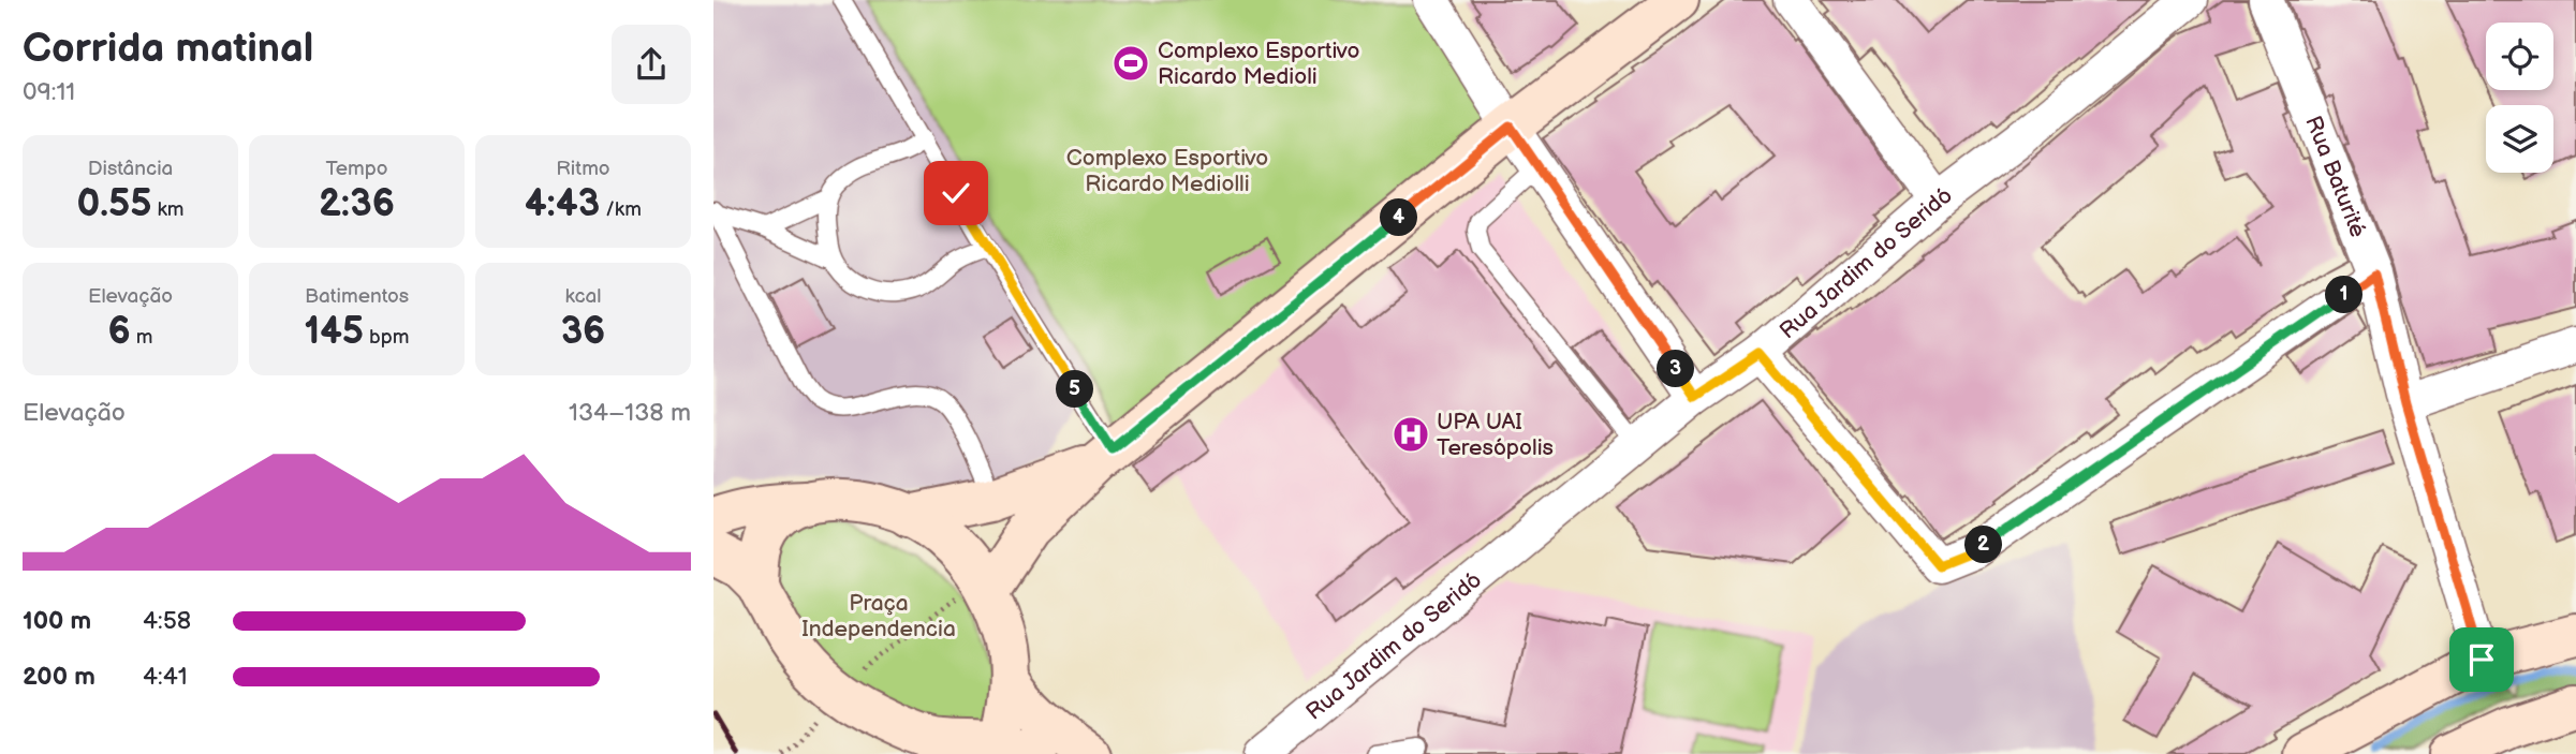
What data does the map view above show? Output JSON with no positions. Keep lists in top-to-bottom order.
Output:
{
  "streets": {
    "street": ["Rua Baturité", "Rua Jardim do Seridó"]
  },
  "parks": ["Complexo Esportivo Ricardo Mediolli", "Praça Independencia"],
  "places": {
    "sports": ["Complexo Esportivo Ricardo Medioli"],
    "hospital": ["UPA UAI Teresópolis"]
  },
  "page": {
    "heading": ["Corrida matinal", "09:11"],
    "stats": [
      ["Distância", "0.55 km"],
      ["Tempo", "2:36"],
      ["Ritmo", "4:43 /km"],
      ["Elevação", "6 m"],
      ["Batimentos", "145 bpm"],
      ["kcal", "36"]
    ],
    "pins": [
      "4",
      "1",
      "3",
      "5",
      "2"
    ],
    "chart": ["Elevação", "134–138 m"],
    "list": [
      {
        "name": "100 m",
        "note": "4:58"
      },
      {
        "name": "200 m",
        "note": "4:41"
      }
    ]
  }
}
